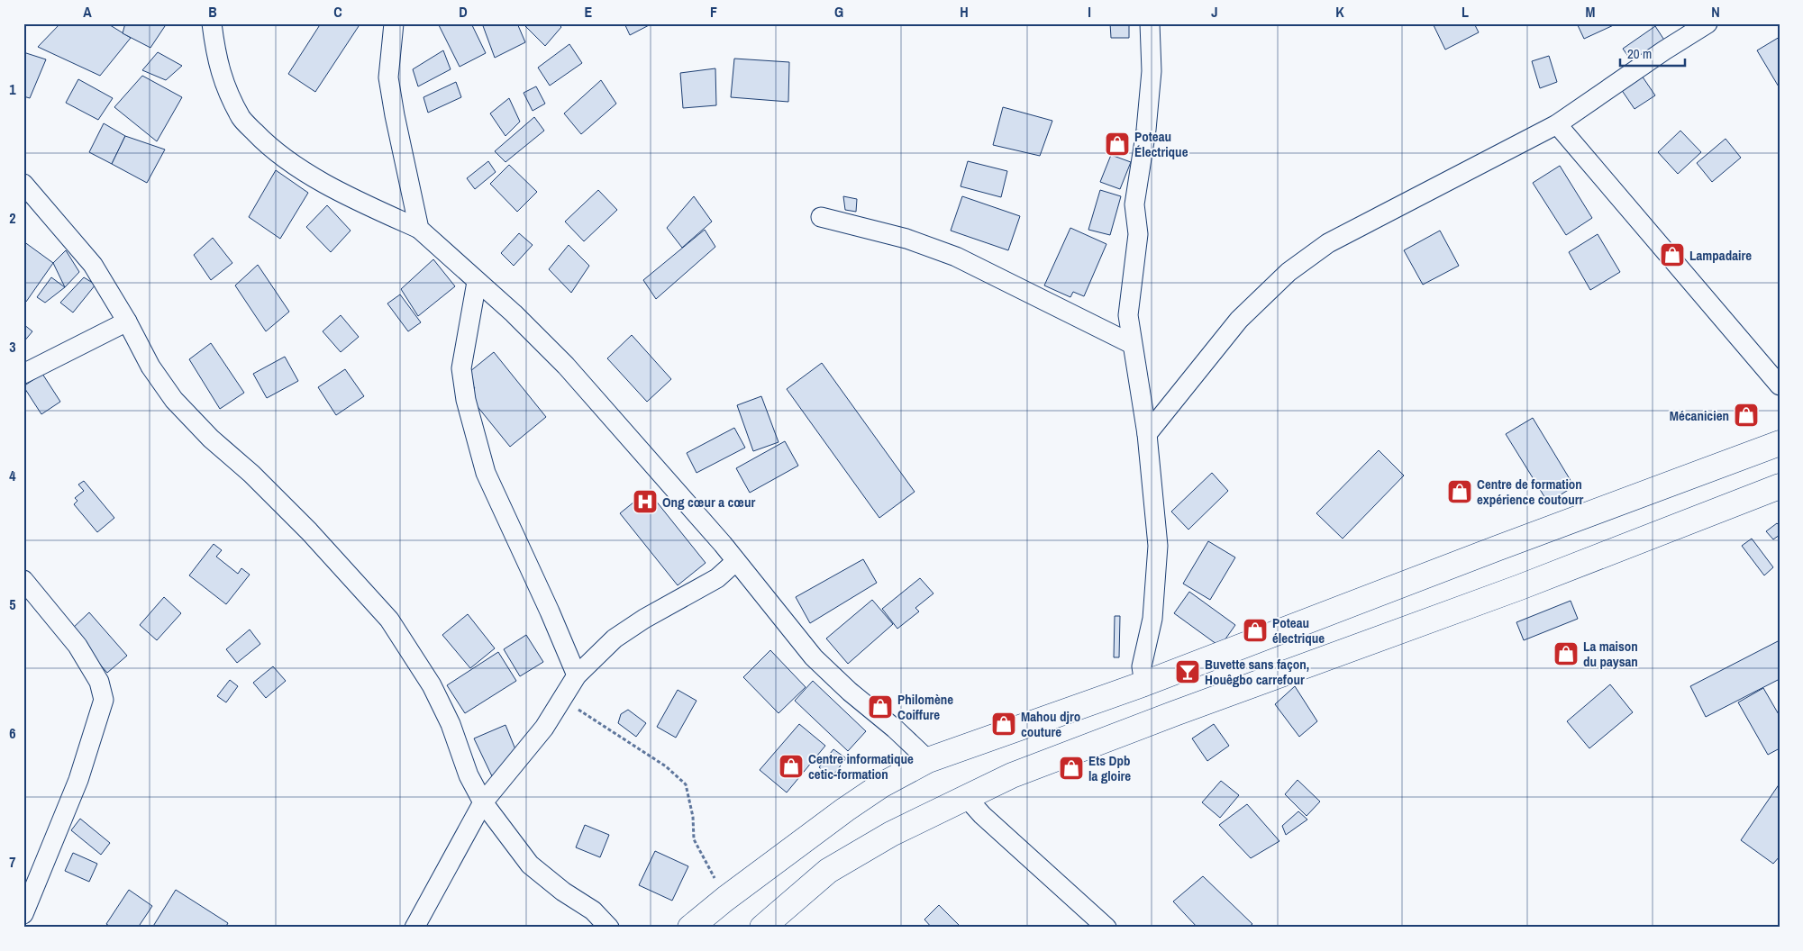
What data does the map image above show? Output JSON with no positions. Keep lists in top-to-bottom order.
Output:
{
  "places": {
    "shop": [
      "Poteau Électrique",
      "Lampadaire",
      "Mécanicien",
      "Centre de formation expérience coutourr",
      "Poteau électrique",
      "La maison du paysan",
      "Philomène Coiffure",
      "Mahou djro couture",
      "Centre informatique cetic-formation",
      "Ets Dpb la gloire"
    ],
    "hospital": ["Ong cœur a cœur"],
    "bar": ["Buvette sans façon, Houêgbo carrefour"]
  },
  "scale_bar": "20 m",
  "grid": {
    "columns": [
      "A",
      "B",
      "C",
      "D",
      "E",
      "F",
      "G",
      "H",
      "I",
      "J",
      "K",
      "L",
      "M",
      "N"
    ],
    "rows": [
      "1",
      "2",
      "3",
      "4",
      "5",
      "6",
      "7"
    ]
  }
}
